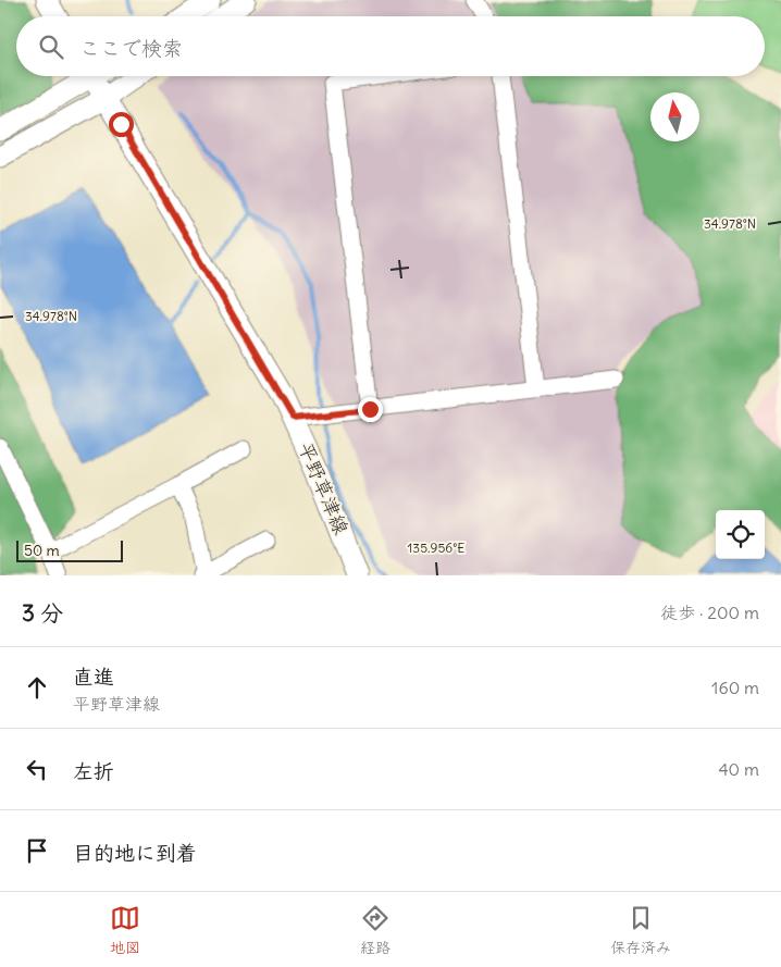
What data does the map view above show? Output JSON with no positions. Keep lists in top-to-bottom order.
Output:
{
  "streets": {
    "main road": ["平野草津線"]
  },
  "scale_bar": "50 m",
  "north": "top",
  "page": {
    "search": "ここで検索",
    "scale": "50 m",
    "heading": ["3 分", "徒歩 · 200 m"],
    "list": [
      ["直進", "平野草津線", "160 m"],
      ["左折", "40 m"],
      "目的地に到着"
    ],
    "nav": ["地図", "経路", "保存済み"]
  },
  "coordinates": ["34.978°N", "135.956°E"]
}
